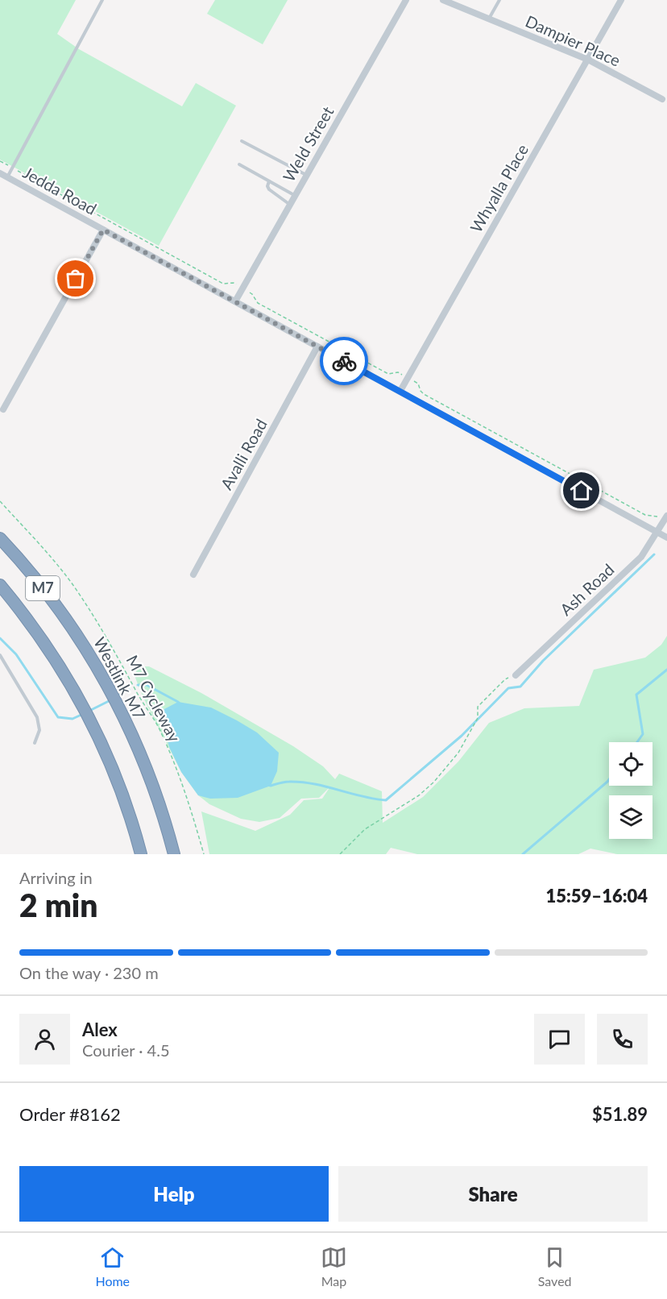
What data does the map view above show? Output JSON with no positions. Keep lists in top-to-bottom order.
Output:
{
  "streets": {
    "highway": ["M7", "Westlink M7"],
    "street": [
      "Dampier Place",
      "Weld Street",
      "Whyalla Place",
      "Jedda Road",
      "Avalli Road",
      "Ash Road"
    ],
    "path": ["M7 Cycleway"]
  },
  "crossings": [
    ["Dampier Place", "Whyalla Place"],
    ["Weld Street", "Jedda Road"],
    ["Whyalla Place", "Jedda Road"],
    ["Jedda Road", "Avalli Road"],
    ["Jedda Road", "Ash Road"]
  ],
  "page": {
    "heading": ["2 min", "Arriving in", "15:59–16:04"],
    "panel": [
      "Alex",
      "Courier · 4.5",
      "Order #8162",
      "$51.89"
    ],
    "bar": "On the way · 230 m",
    "buttons": ["Help", "Share"],
    "tabs": ["Home", "Map", "Saved"]
  }
}
